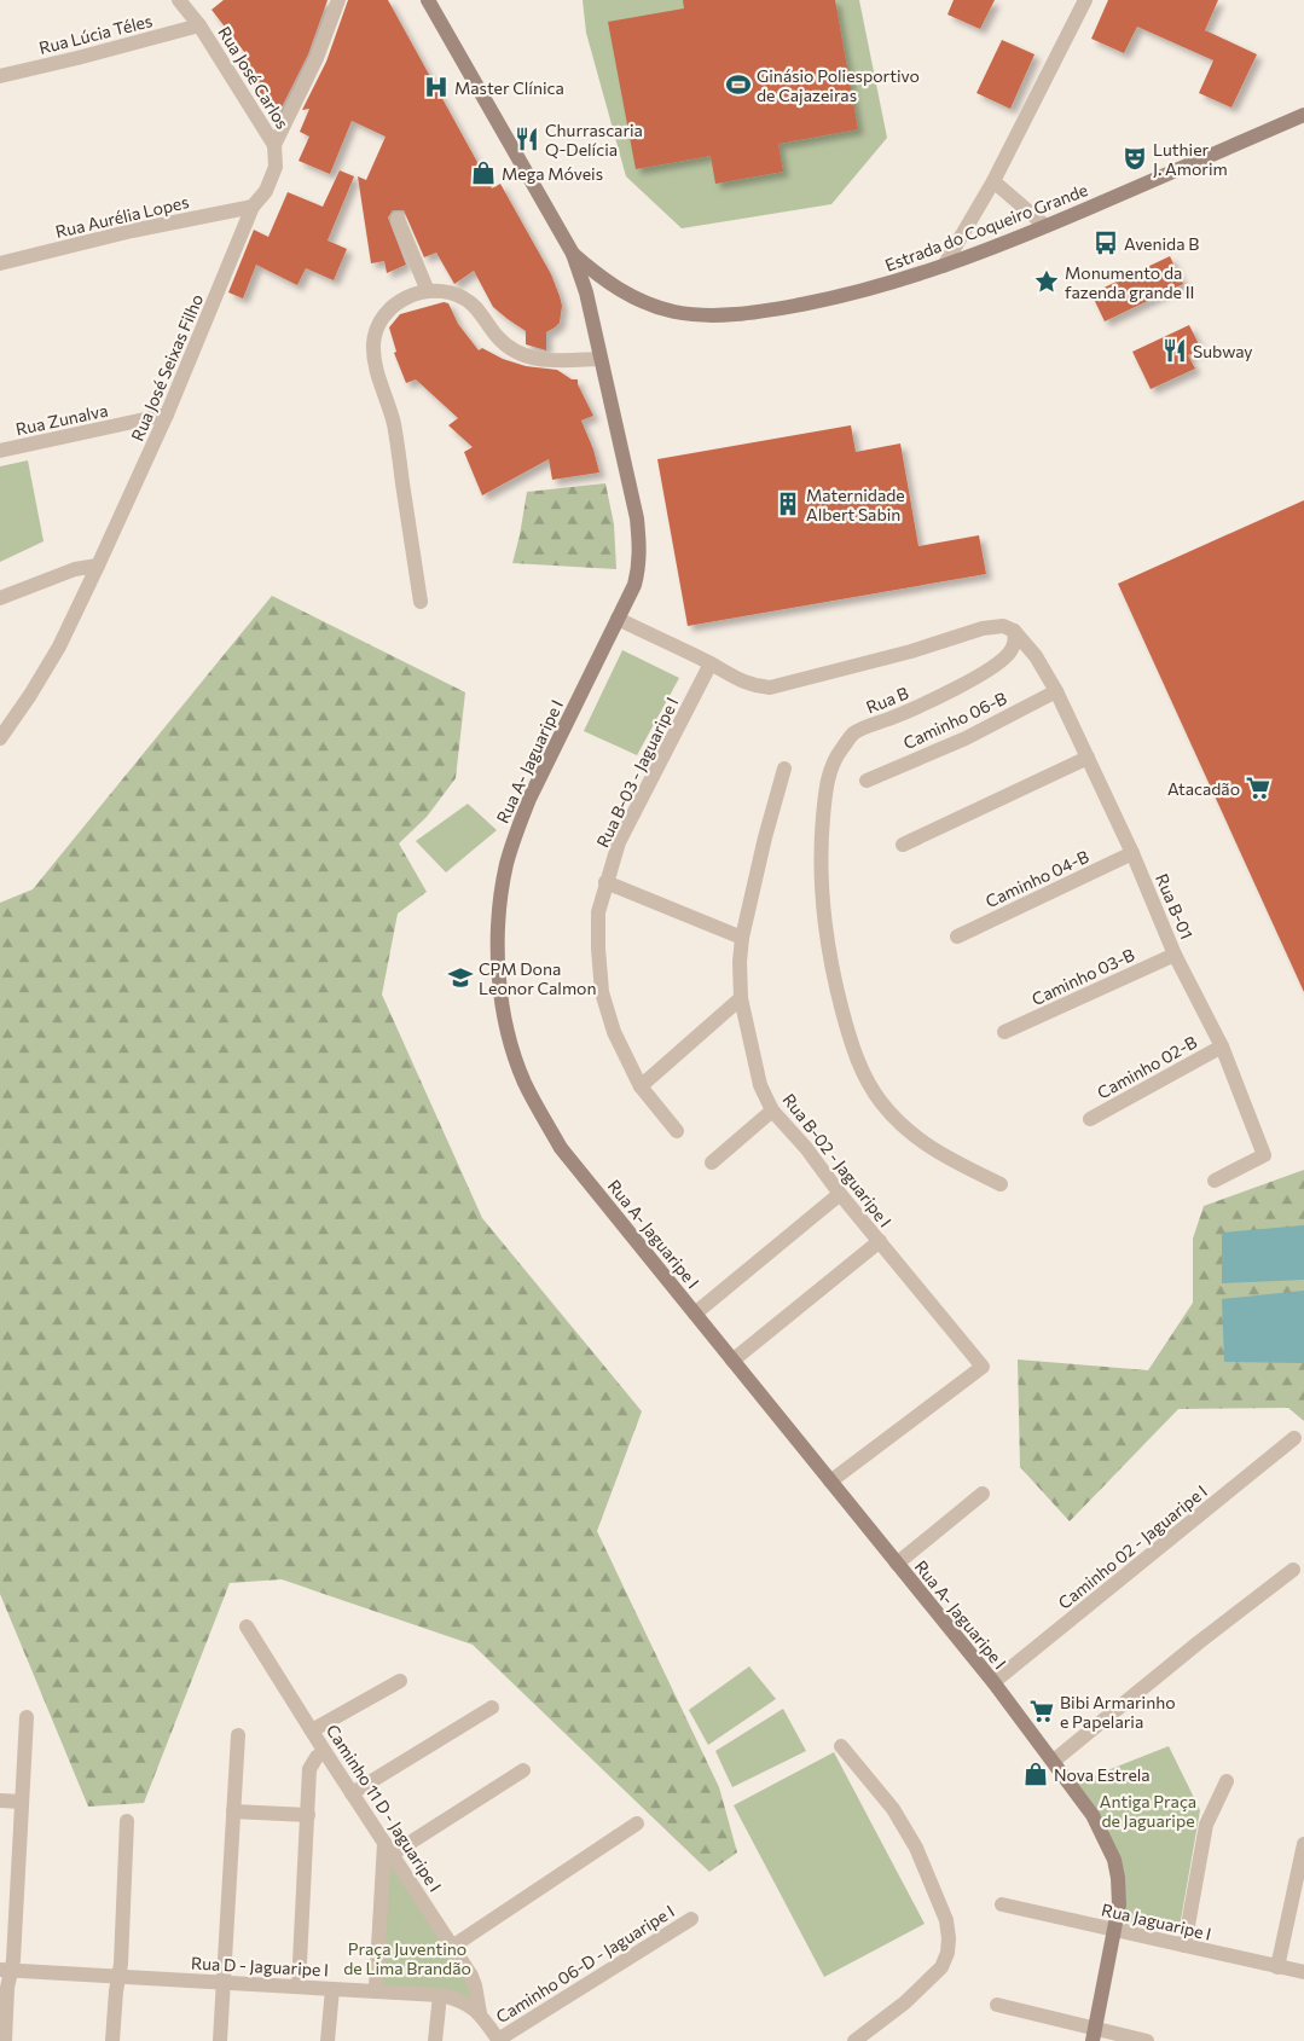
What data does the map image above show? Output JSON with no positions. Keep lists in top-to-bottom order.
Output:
{
  "streets": {
    "main road": ["Estrada do Coqueiro Grande", "Rua A- Jaguaripe I"],
    "street": [
      "Rua Lúcia Téles",
      "Rua José Carlos",
      "Rua Aurélia Lopes",
      "Rua José Seixas Filho",
      "Rua Zunalva",
      "Rua B",
      "Caminho 06-B",
      "Rua B-03 - Jaguaripe I",
      "Caminho 04-B",
      "Rua B-01",
      "Caminho 03-B",
      "Caminho 02-B",
      "Rua B-02 - Jaguaripe I",
      "Caminho 02 - Jaguaripe I",
      "Caminho 11 D - Jaguaripe I",
      "Rua Jaguaripe I",
      "Caminho 06-D - Jaguaripe I",
      "Rua D - Jaguaripe I"
    ]
  },
  "crossings": [
    ["Rua Lúcia Téles", "Rua José Carlos"],
    ["Rua José Carlos", "Rua José Seixas Filho"],
    ["Rua Aurélia Lopes", "Rua José Seixas Filho"],
    ["Estrada do Coqueiro Grande", "Rua A- Jaguaripe I"],
    ["Rua José Seixas Filho", "Rua Zunalva"],
    ["Rua B", "Rua B-01"],
    ["Caminho 06-B", "Rua B-01"],
    ["Rua A- Jaguaripe I", "Rua B-02 - Jaguaripe I"],
    ["Rua A- Jaguaripe I", "Caminho 02 - Jaguaripe I"],
    ["Rua A- Jaguaripe I", "Rua Jaguaripe I"],
    ["Caminho 04-B", "Rua B-01"],
    ["Rua B-01", "Caminho 03-B"],
    ["Rua B-01", "Caminho 02-B"],
    ["Caminho 11 D - Jaguaripe I", "Rua D - Jaguaripe I"],
    ["Caminho 06-D - Jaguaripe I", "Rua D - Jaguaripe I"]
  ],
  "parks": ["Antiga Praça de Jaguaripe", "Praça Juventino de Lima Brandão"],
  "places": {
    "sports": ["Ginásio Poliesportivo de Cajazeiras"],
    "hospital": ["Master Clínica"],
    "restaurant": ["Churrascaria Q-Delícia", "Subway"],
    "theatre": ["Luthier J. Amorim"],
    "shop": ["Mega Móveis", "Nova Estrela"],
    "bus stop": ["Avenida B"],
    "place": ["Monumento da fazenda grande II"],
    "building": ["Maternidade Albert Sabin"],
    "supermarket": ["Atacadão", "Bibi Armarinho e Papelaria"],
    "school or university": ["CPM Dona Leonor Calmon"]
  }
}
